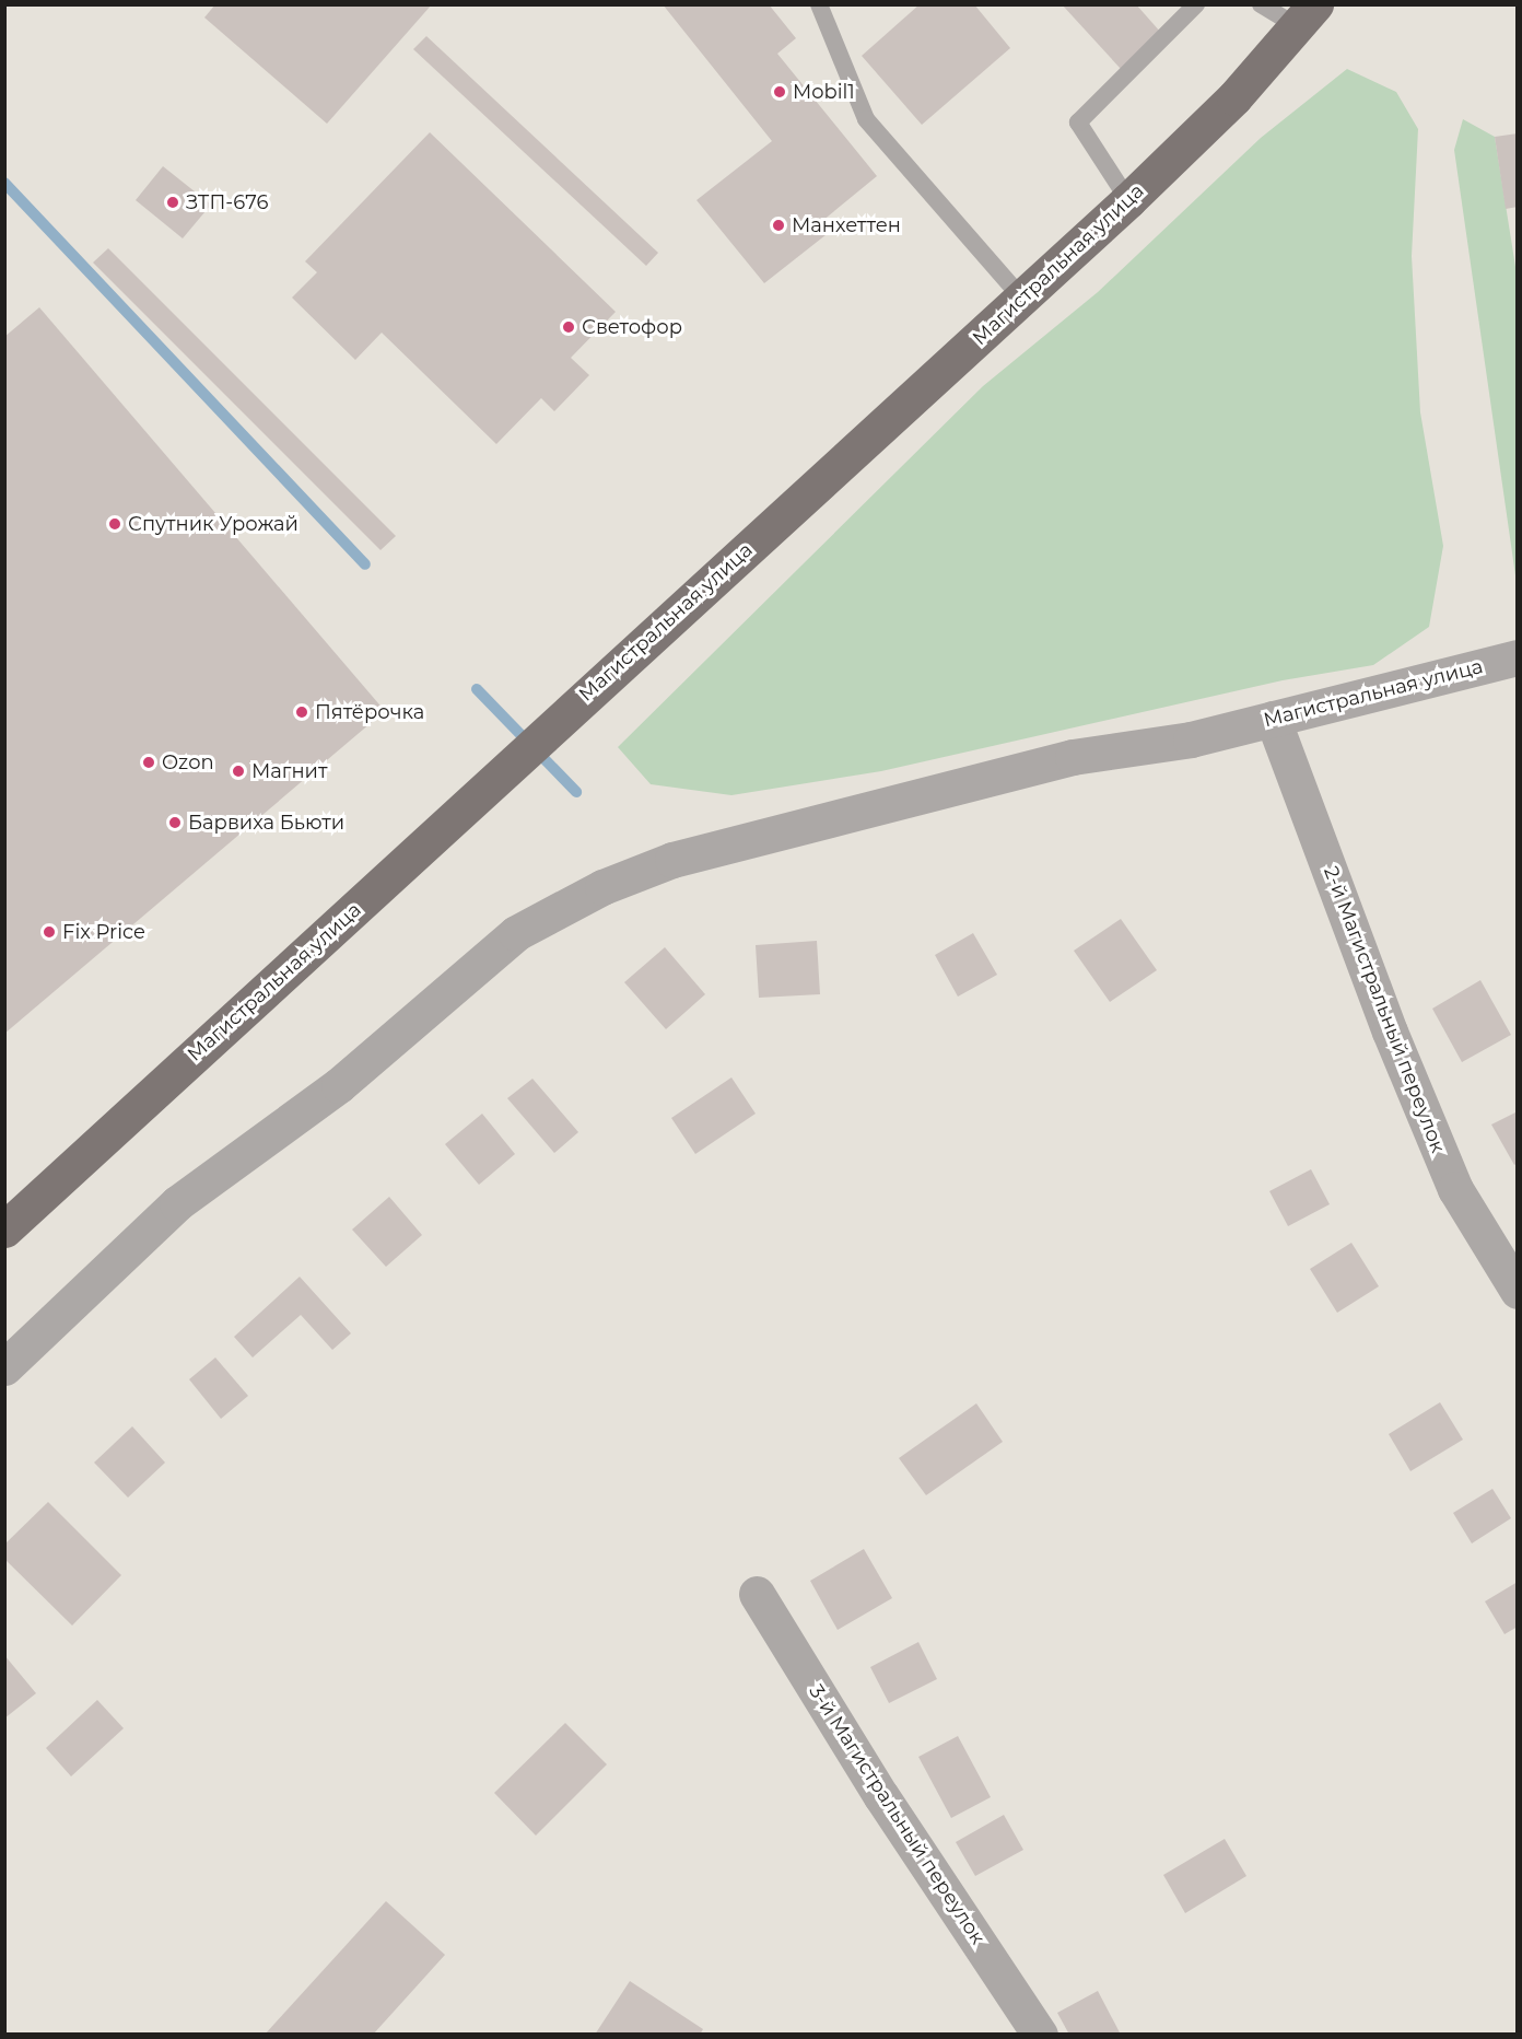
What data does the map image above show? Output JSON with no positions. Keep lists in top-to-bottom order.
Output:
{
  "streets": {
    "main road": ["Магистральная улица"],
    "street": ["2-й Магистральный переулок", "3-й Магистральный переулок"]
  },
  "crossings": [
    ["Магистральная улица", "2-й Магистральный переулок"]
  ],
  "places": [
    "Mobil1",
    "ЗТП-676",
    "Манхеттен",
    "Светофор",
    "Спутник Урожай",
    "Пятёрочка",
    "Ozon",
    "Магнит",
    "Барвиха Бьюти",
    "Fix Price"
  ]
}
